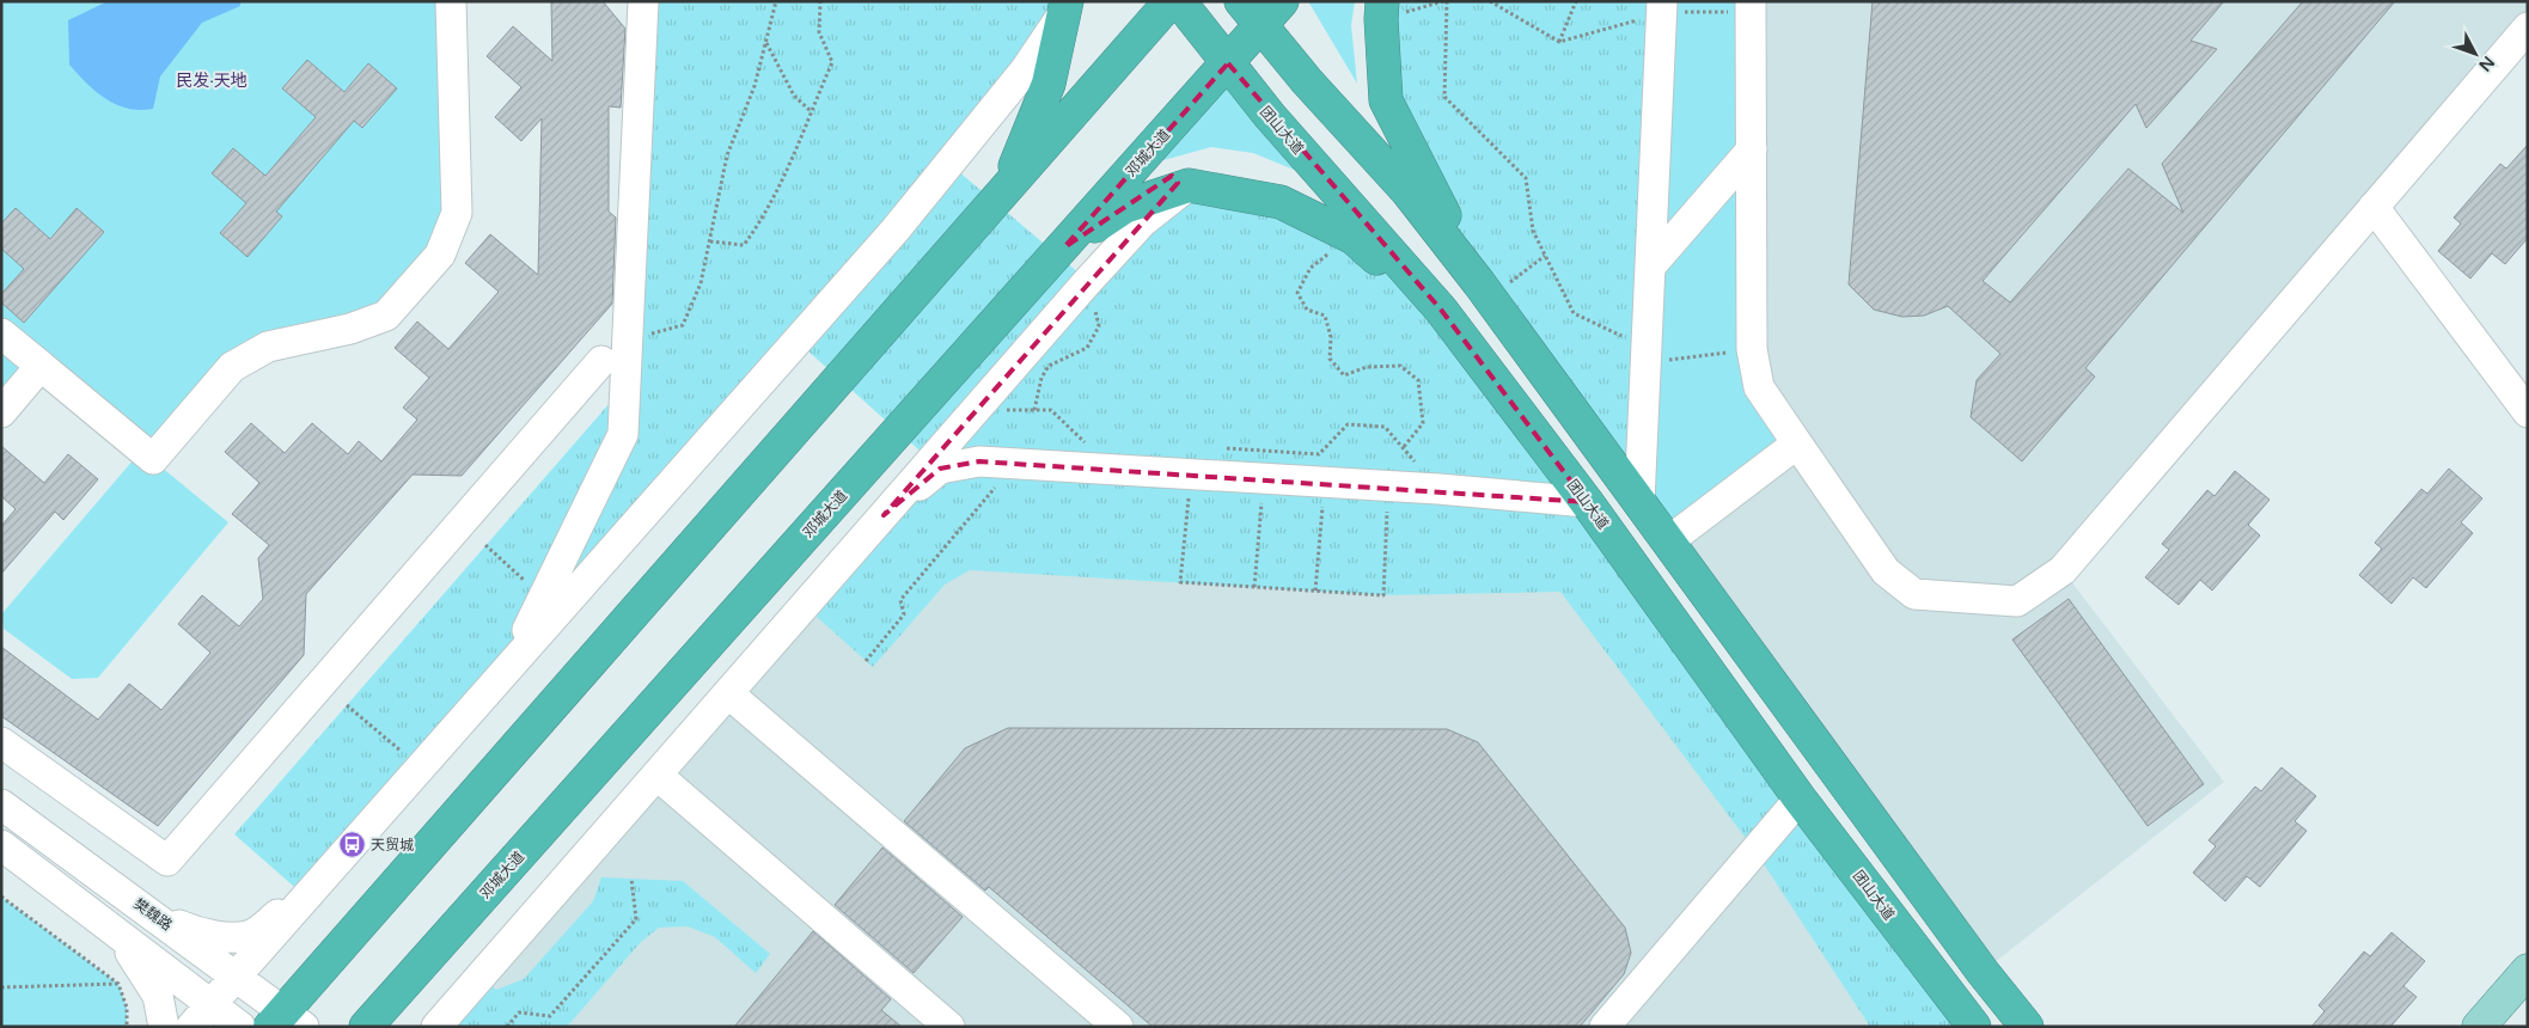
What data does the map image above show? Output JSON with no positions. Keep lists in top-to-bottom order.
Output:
{
  "streets": {
    "highway": ["团山大道", "邓城大道"],
    "street": ["樊魏路"]
  },
  "crossings": [
    ["团山大道", "邓城大道"]
  ],
  "districts": ["民发·天地"],
  "places": {
    "bus stop": ["天贸城"]
  },
  "north": "bottom right"
}
